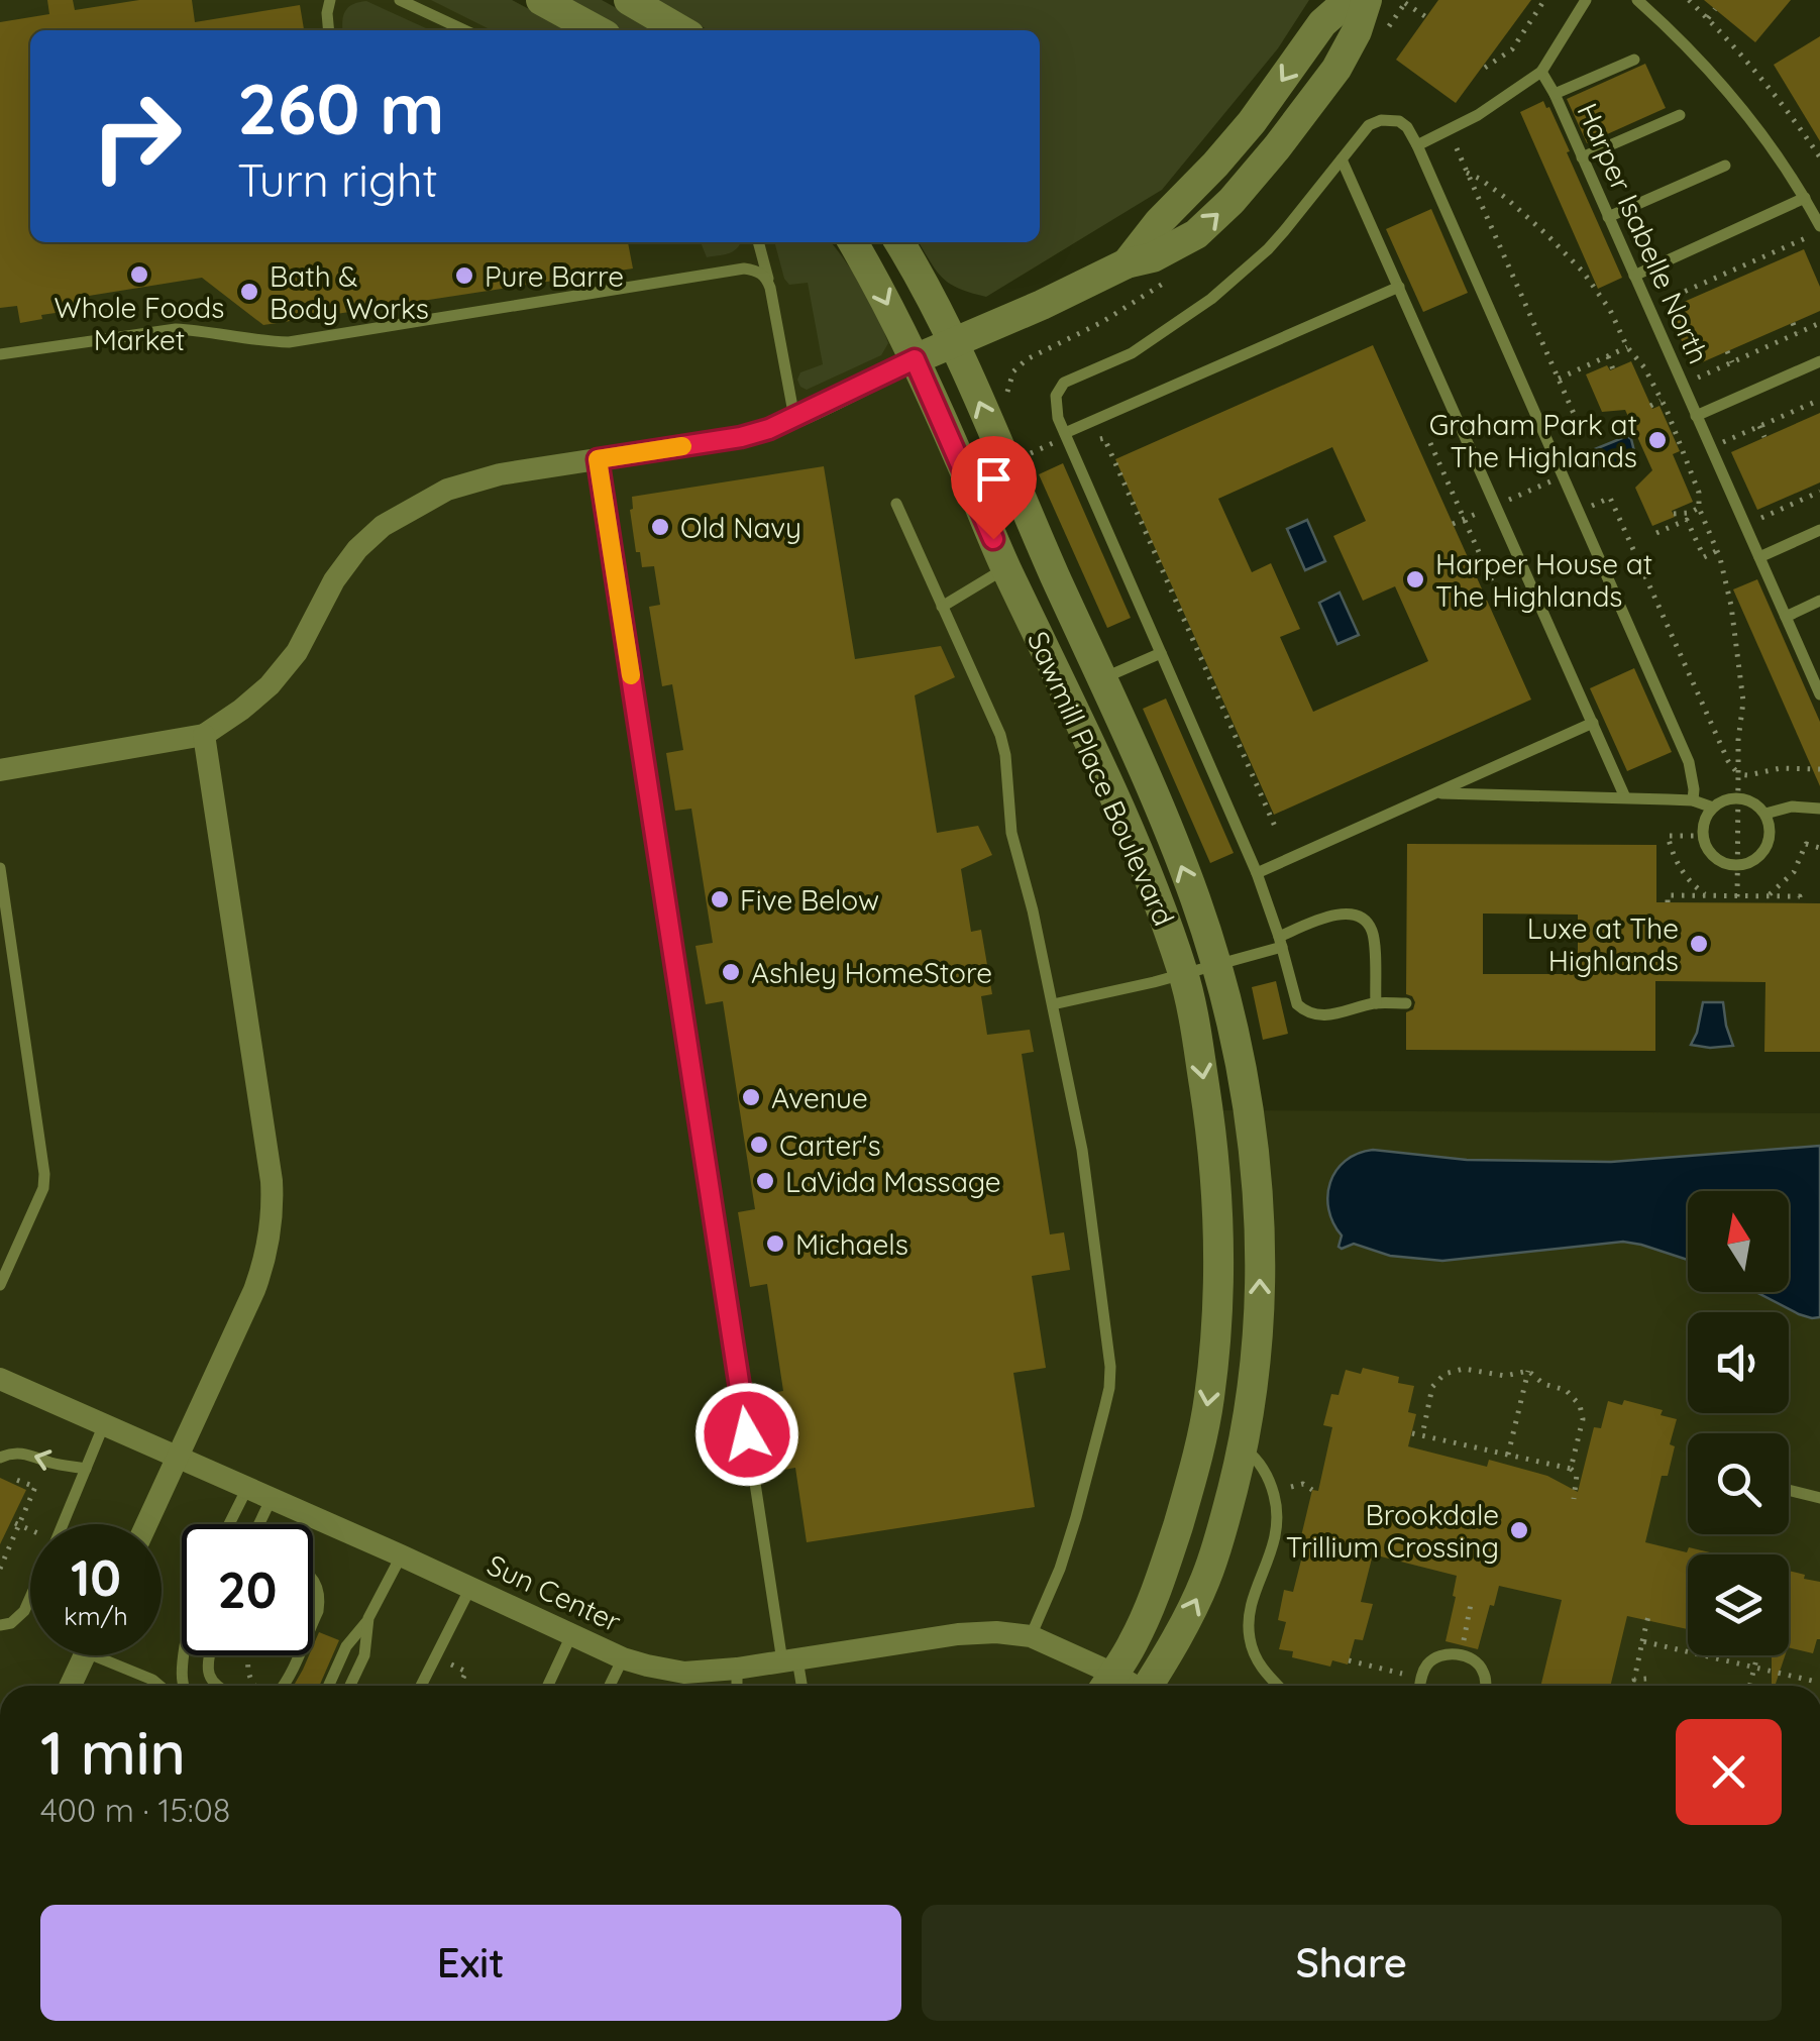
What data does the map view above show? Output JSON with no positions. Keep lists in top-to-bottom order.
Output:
{
  "streets": {
    "street": ["Sawmill Place Boulevard", "Sun Center"],
    "lane": ["Harper Isabelle North"]
  },
  "crossings": [
    ["Sawmill Place Boulevard", "Sun Center"]
  ],
  "places": [
    "Whole Foods Market",
    "Pure Barre",
    "Bath & Body Works",
    "Graham Park at The Highlands",
    "Old Navy",
    "Harper House at The Highlands",
    "Five Below",
    "Luxe at The Highlands",
    "Ashley HomeStore",
    "Avenue",
    "Carter's",
    "LaVida Massage",
    "Michaels",
    "Brookdale Trillium Crossing"
  ],
  "north": "top",
  "page": {
    "turn": ["260 m", "Turn right"],
    "speed": "10 km/h",
    "limit": "20",
    "heading": ["1 min", "400 m · 15:08"],
    "buttons": ["Exit", "Share"]
  }
}
